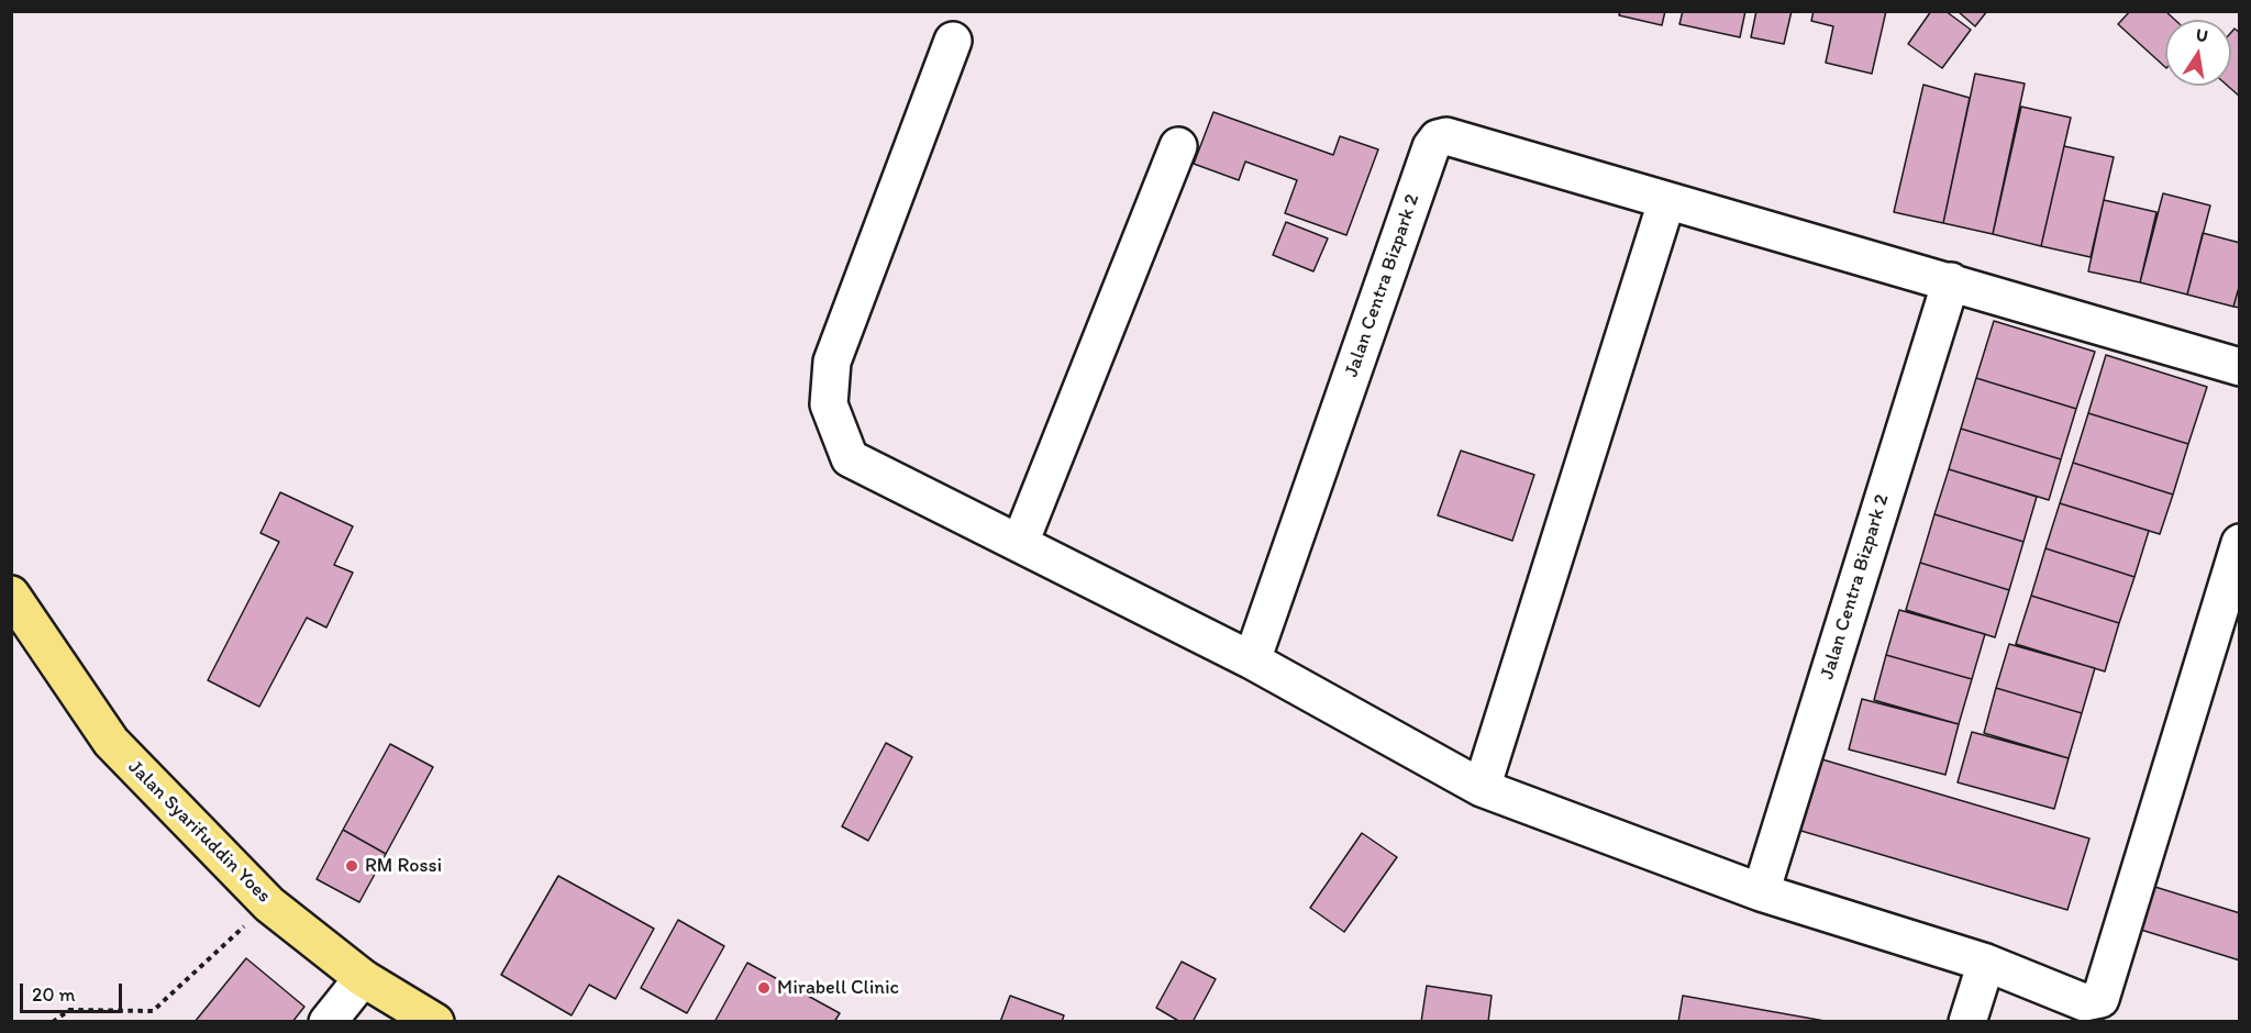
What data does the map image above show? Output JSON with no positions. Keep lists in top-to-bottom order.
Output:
{
  "streets": {
    "highway": ["Jalan Syarifuddin Yoes"],
    "street": ["Jalan Centra Bizpark 2"]
  },
  "places": ["RM Rossi", "Mirabell Clinic"],
  "scale_bar": "20 m",
  "north": "top"
}
